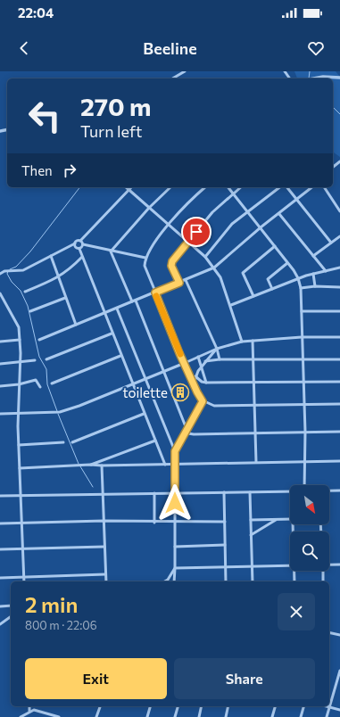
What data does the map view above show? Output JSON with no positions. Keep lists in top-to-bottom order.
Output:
{
  "places": {
    "building": ["toilette"]
  },
  "north": "bottom right",
  "page": {
    "status": "22:04",
    "header": "Beeline",
    "turn": ["270 m", "Turn left"],
    "then": "Then",
    "heading": ["2 min", "800 m · 22:06"],
    "buttons": ["Exit", "Share"]
  }
}
